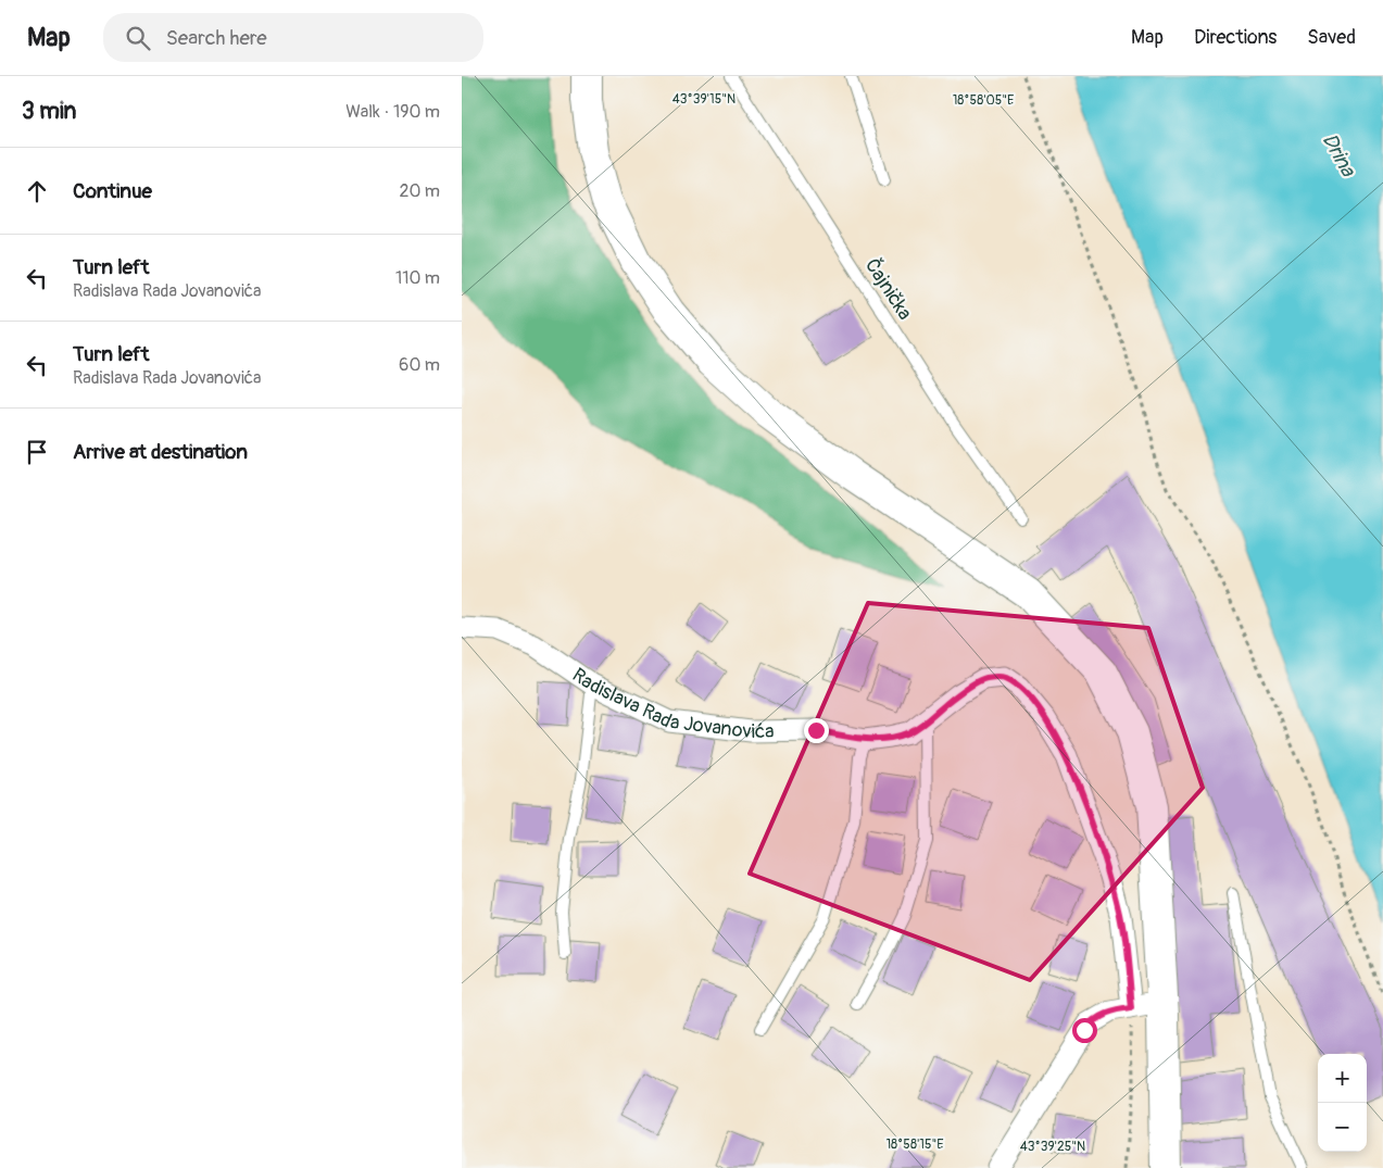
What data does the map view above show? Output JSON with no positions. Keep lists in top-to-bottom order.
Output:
{
  "streets": {
    "street": ["Radislava Rada Jovanovića"],
    "lane": ["Čajnička"]
  },
  "water": ["Drina"],
  "page": {
    "header": "Map",
    "search": "Search here",
    "nav": ["Map", "Directions", "Saved"],
    "heading": ["3 min", "Walk · 190 m"],
    "list": [
      ["Continue", "20 m"],
      ["Turn left", "Radislava Rada Jovanovića", "110 m"],
      ["Turn left", "Radislava Rada Jovanovića", "60 m"],
      "Arrive at destination"
    ],
    "map_buttons": ["+", "−"]
  },
  "coordinates": [
    "43°39'15\"N",
    "18°58'05\"E",
    "18°58'15\"E",
    "43°39'25\"N"
  ]
}
